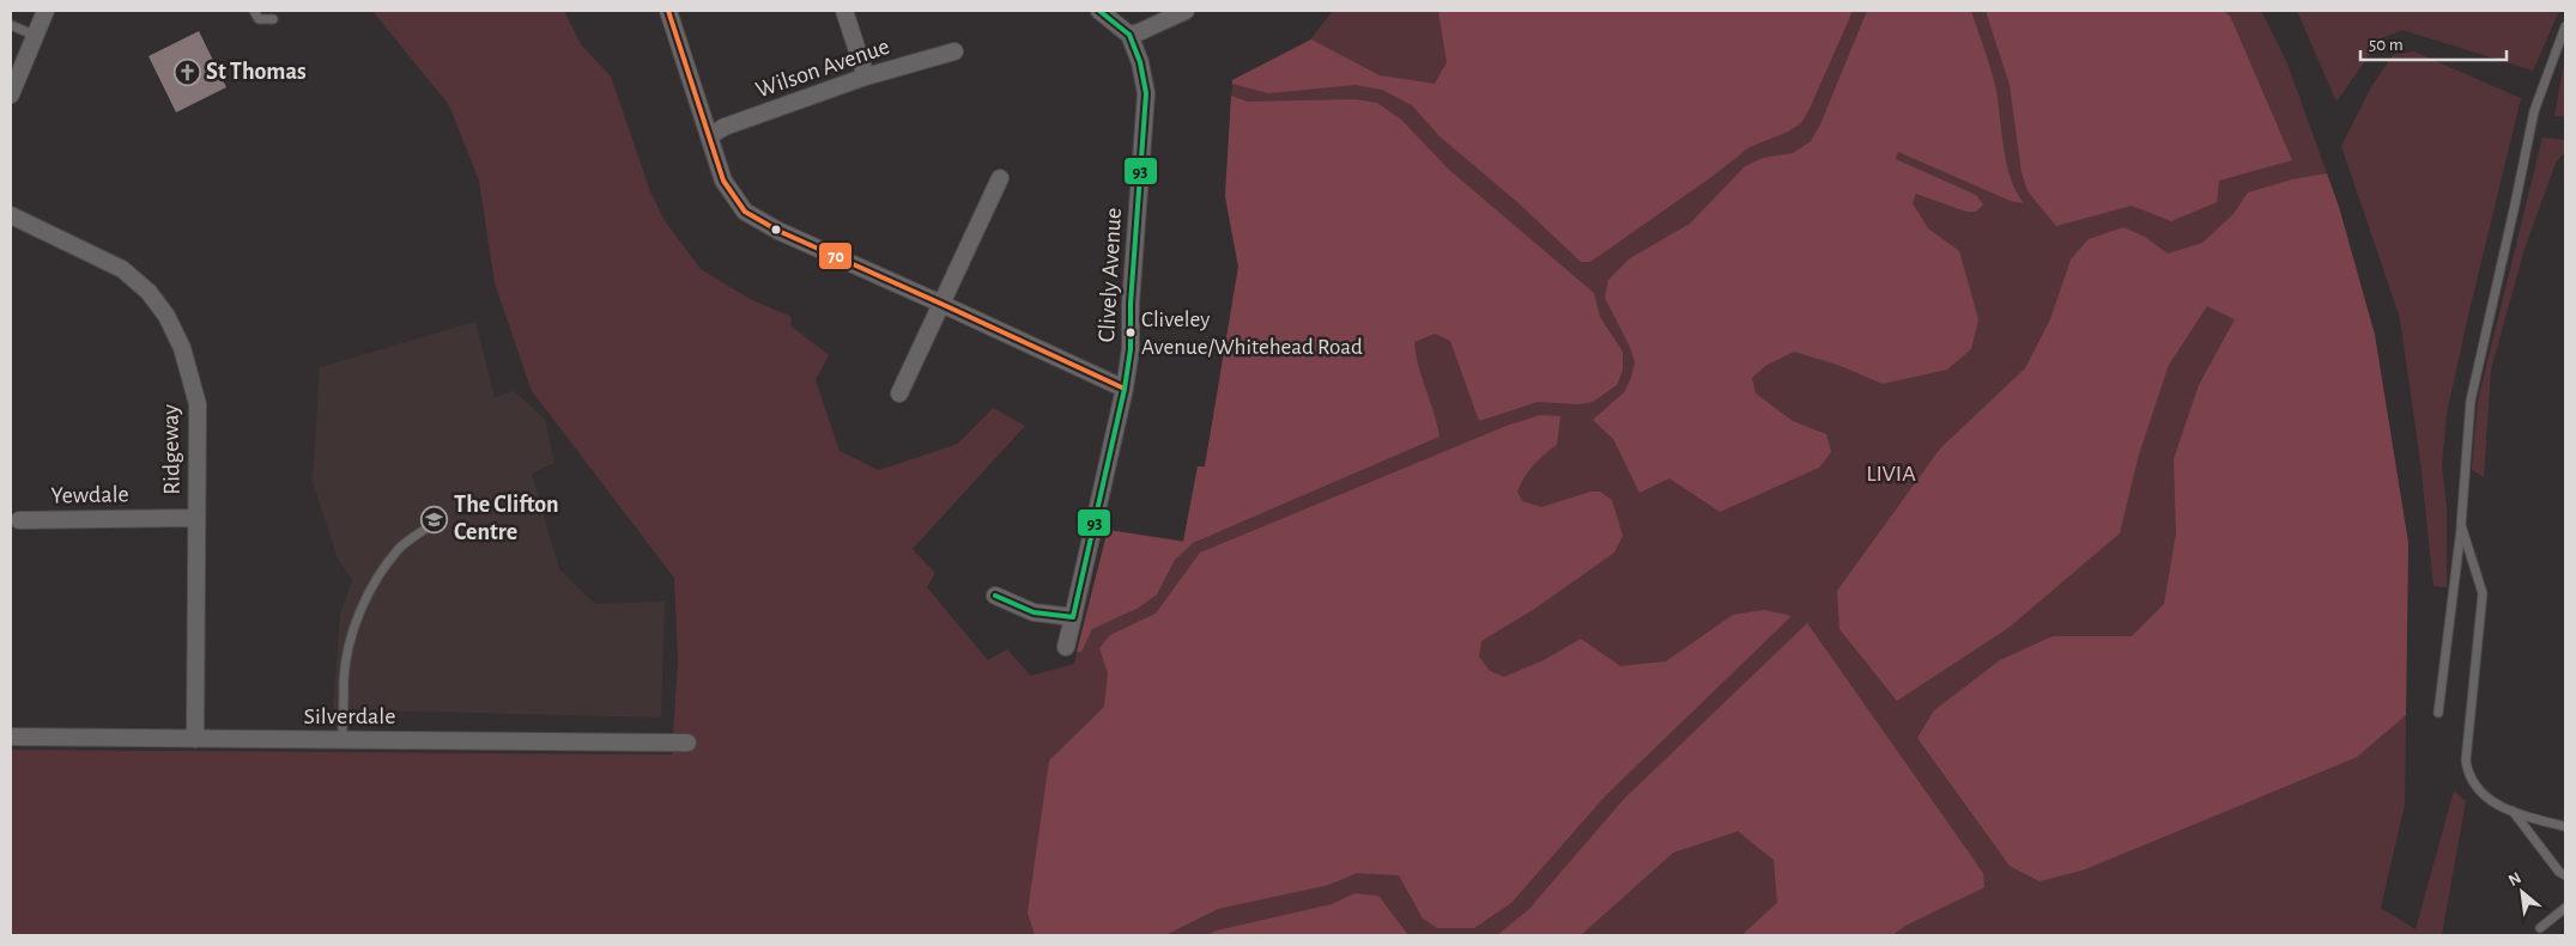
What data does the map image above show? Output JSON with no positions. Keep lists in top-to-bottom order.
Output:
{
  "streets": {
    "street": [
      "Wilson Avenue",
      "Clively Avenue",
      "Ridgeway",
      "Yewdale",
      "Silverdale"
    ]
  },
  "crossings": [
    ["Ridgeway", "Yewdale"],
    ["Ridgeway", "Silverdale"]
  ],
  "parks": ["LIVIA"],
  "places": {
    "church": ["St Thomas"],
    "other": ["Cliveley Avenue/Whitehead Road"],
    "school or university": ["The Clifton Centre"]
  },
  "lines": ["transit line 70", "transit line 93"],
  "scale_bar": "50 m",
  "north": "top left"
}
